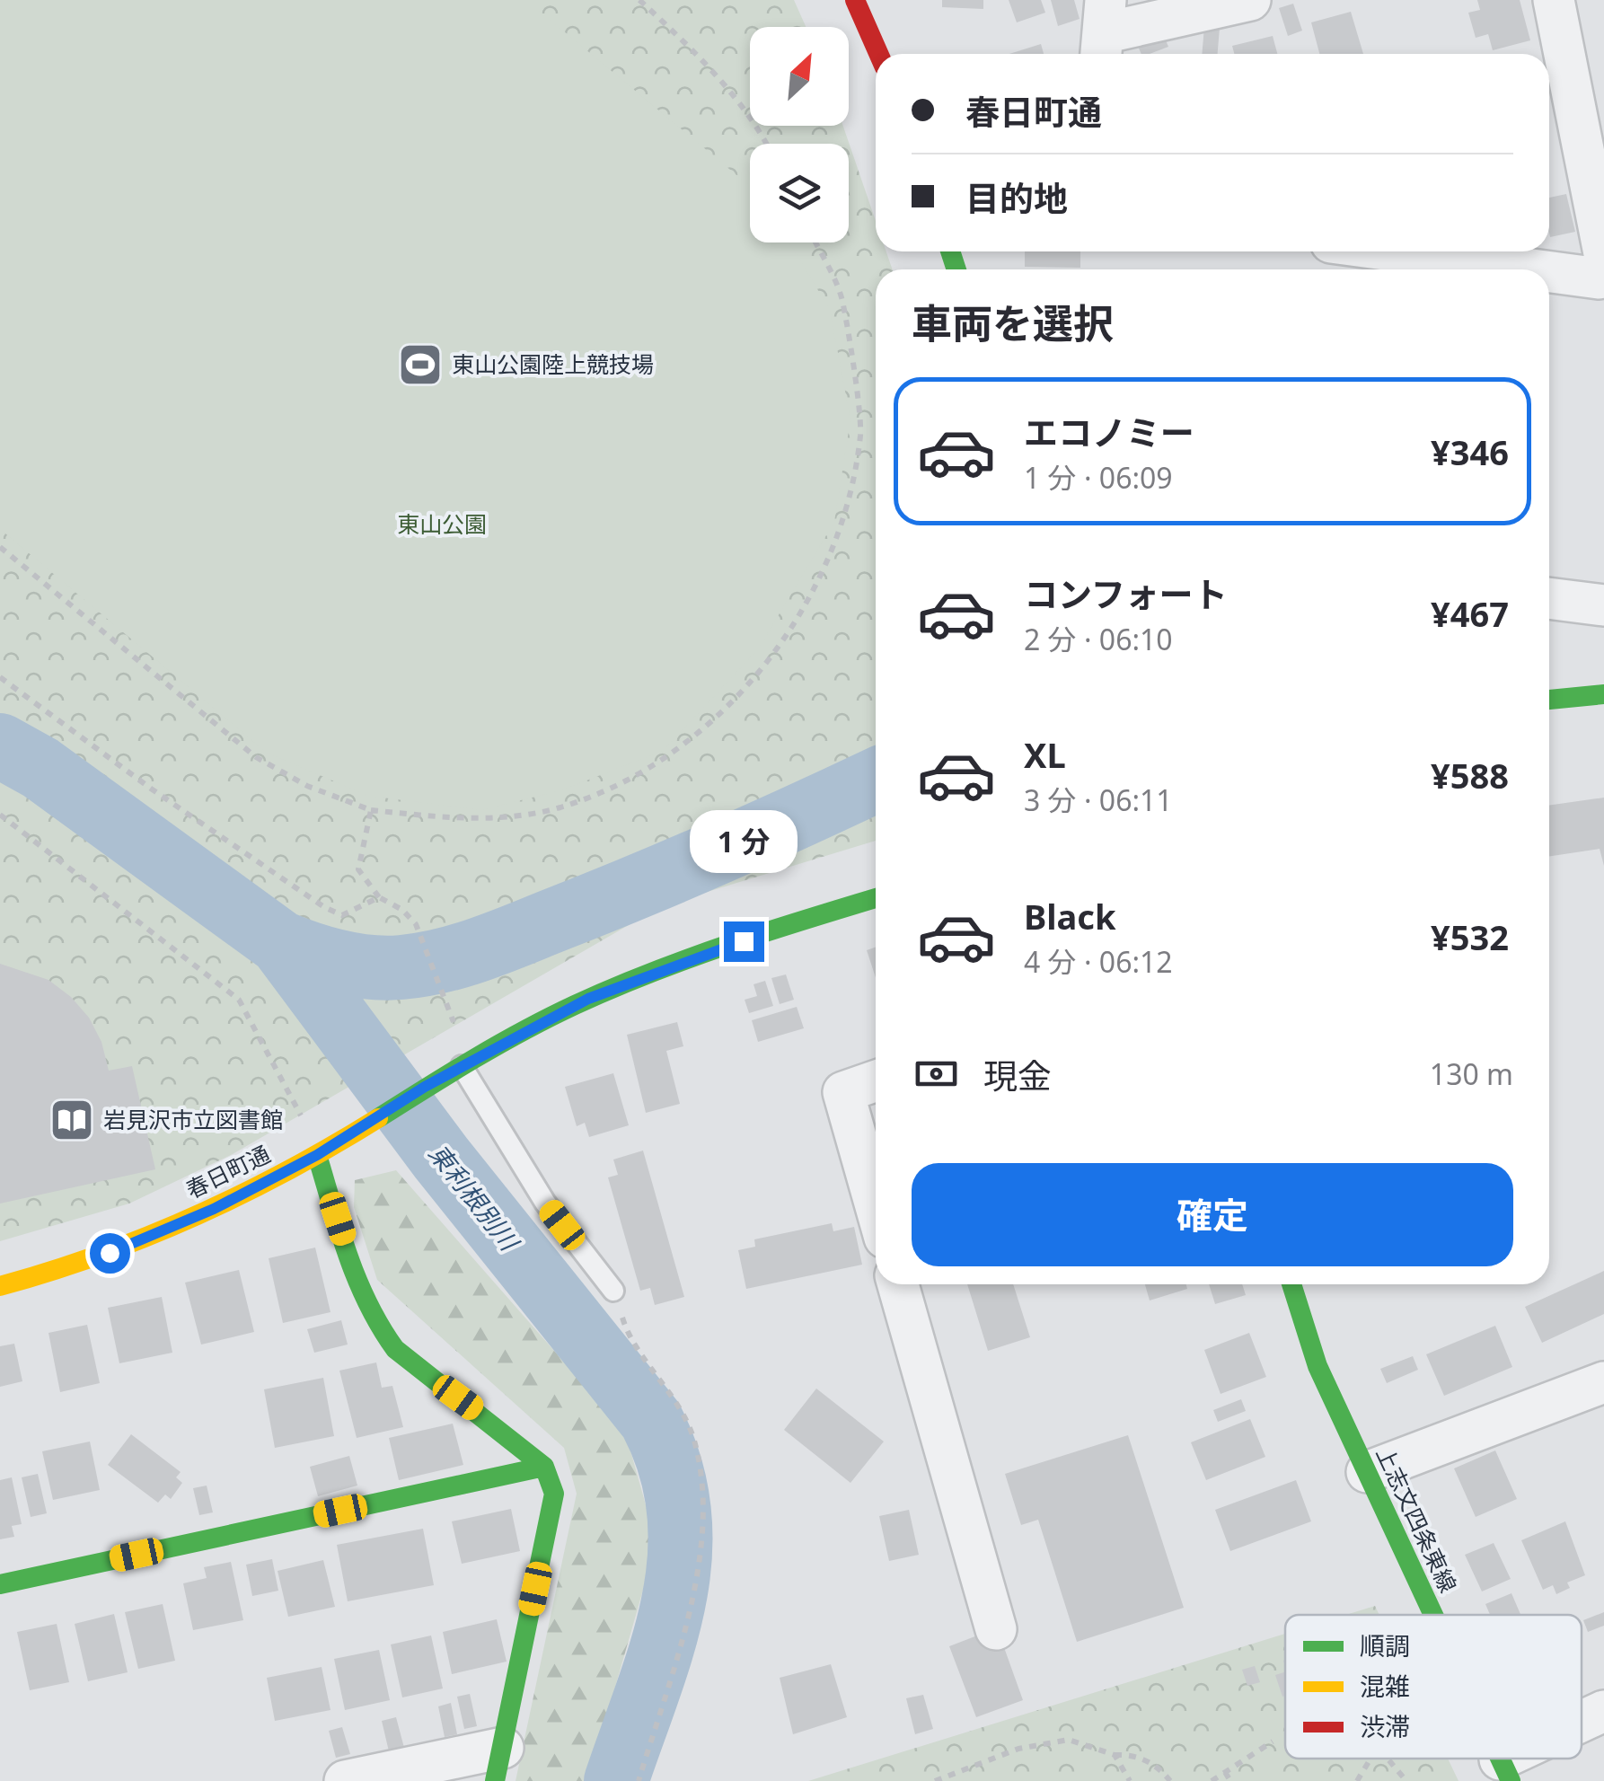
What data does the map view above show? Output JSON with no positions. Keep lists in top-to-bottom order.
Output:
{
  "streets": {
    "street": ["春日町通", "上志文四条東線"]
  },
  "water": ["東利根別川"],
  "parks": ["東山公園"],
  "places": {
    "sports": ["東山公園陸上競技場"],
    "library": ["岩見沢市立図書館"]
  },
  "legend": ["順調", "混雑", "渋滞"],
  "north": "top right",
  "page": {
    "banner": ["春日町通", "目的地"],
    "heading": "車両を選択",
    "list": [
      {
        "name": "エコノミー",
        "note": "1 分 · 06:09",
        "value": "¥346"
      },
      {
        "name": "コンフォート",
        "note": "2 分 · 06:10",
        "value": "¥467"
      },
      {
        "name": "XL",
        "note": "3 分 · 06:11",
        "value": "¥588"
      },
      {
        "name": "Black",
        "note": "4 分 · 06:12",
        "value": "¥532"
      }
    ],
    "bubble": "1 分",
    "pay": ["現金", "130 m"],
    "buttons": "確定"
  }
}
